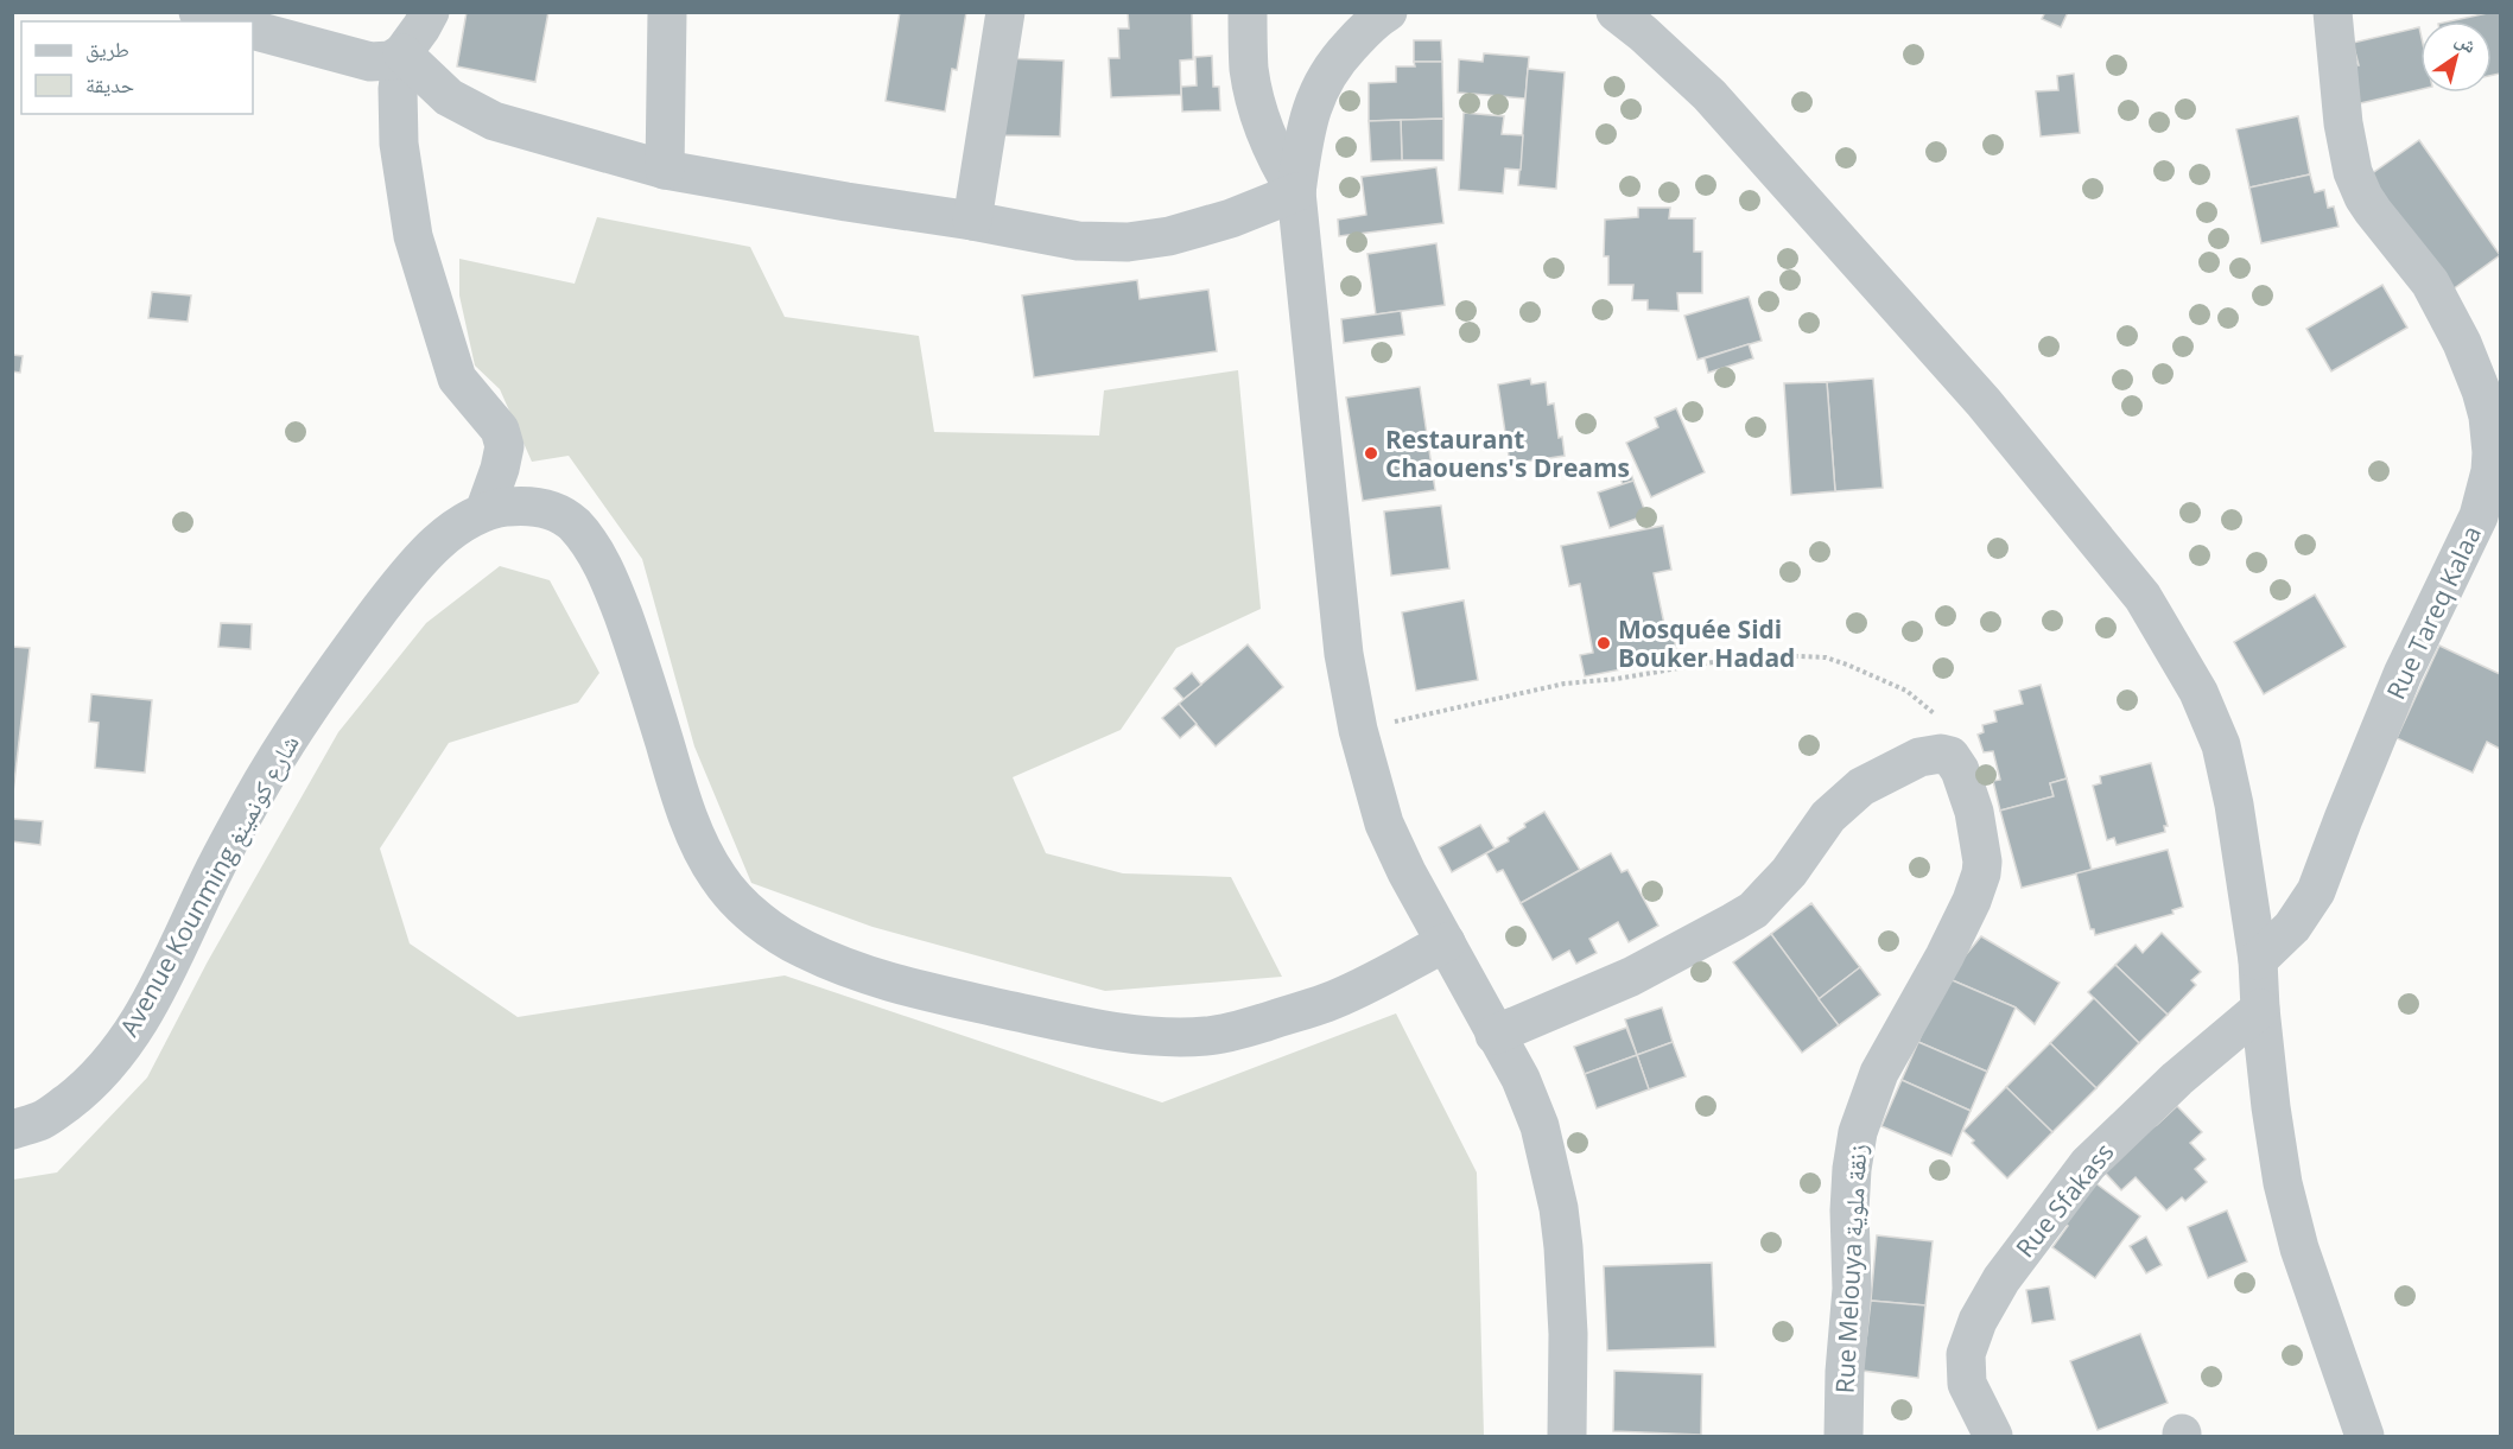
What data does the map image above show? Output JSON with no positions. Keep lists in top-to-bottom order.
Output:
{
  "streets": {
    "street": [
      "Rue Tareq Kalaa",
      "Avenue Kounming شارع كونمينغ",
      "Rue Sfakass",
      "Rue Melouya زنقة ملوية"
    ]
  },
  "places": ["Restaurant Chaouens's Dreams", "Mosquée Sidi Bouker Hadad"],
  "legend": ["طريق", "حديقة"],
  "north": "top right"
}
